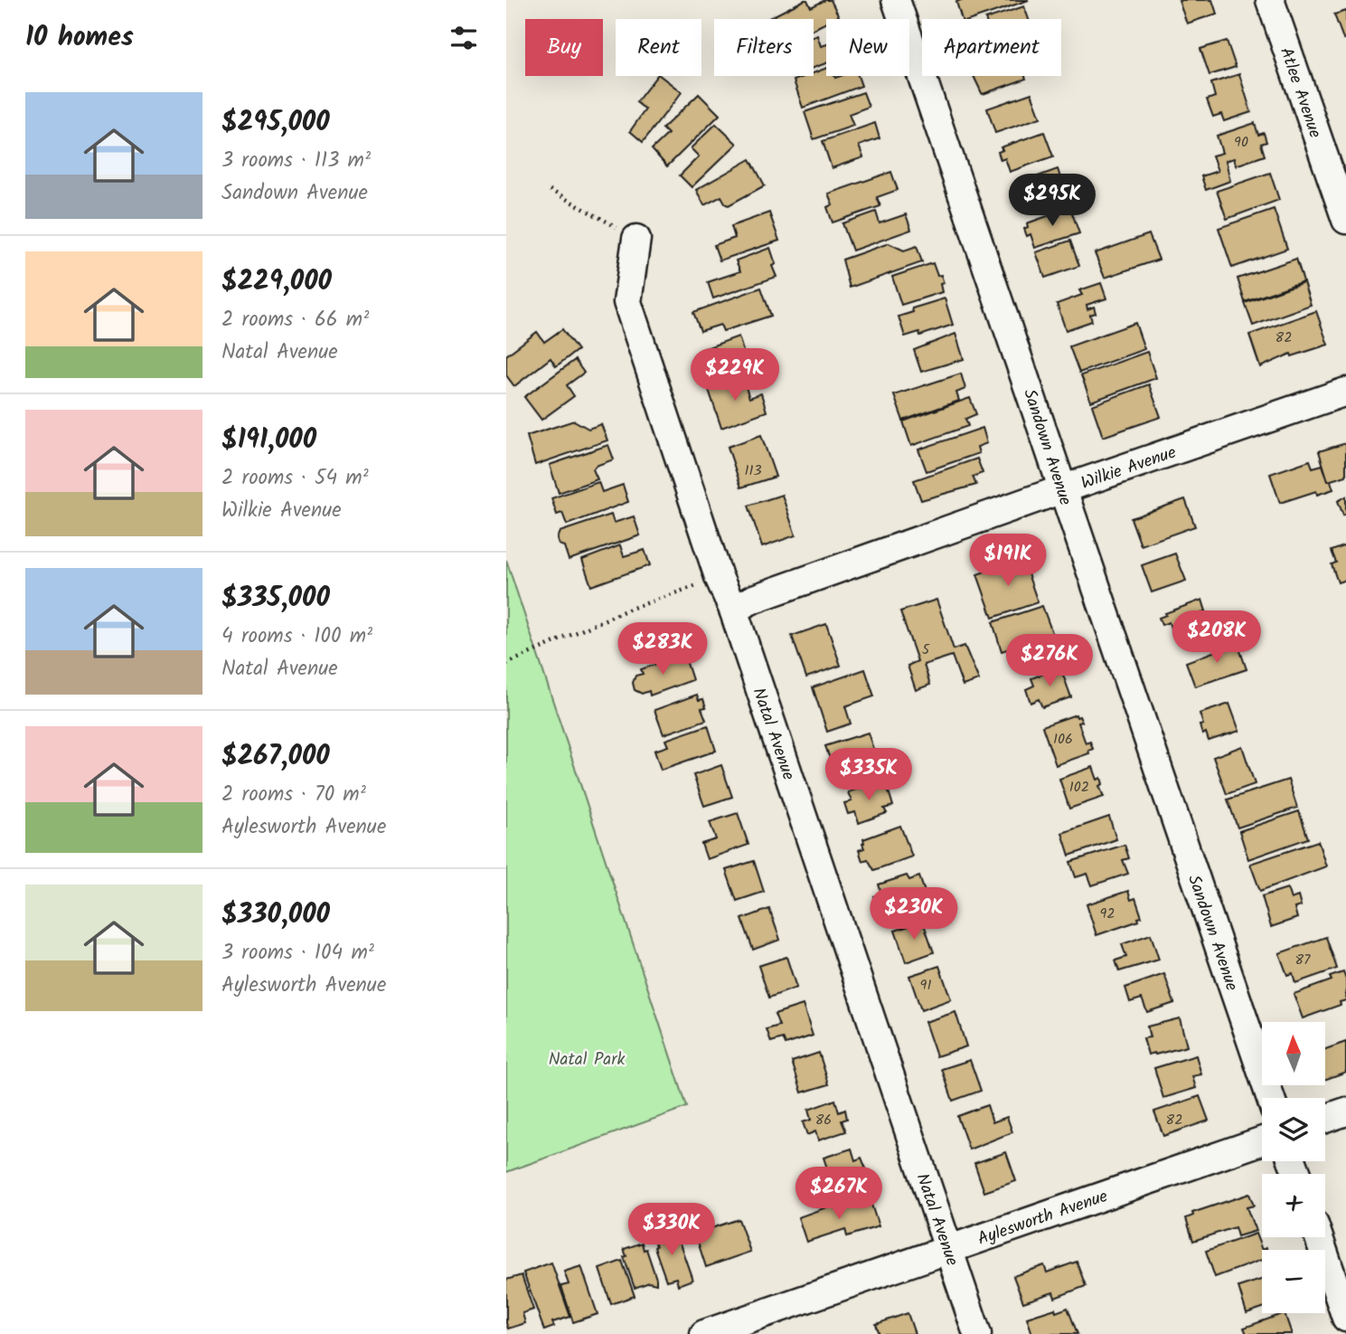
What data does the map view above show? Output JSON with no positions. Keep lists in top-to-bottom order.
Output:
{
  "streets": {
    "street": [
      "Atlee Avenue",
      "Sandown Avenue",
      "Wilkie Avenue",
      "Natal Avenue",
      "Aylesworth Avenue"
    ]
  },
  "crossings": [
    ["Sandown Avenue", "Wilkie Avenue"],
    ["Wilkie Avenue", "Natal Avenue"],
    ["Natal Avenue", "Aylesworth Avenue"]
  ],
  "parks": ["Natal Park"],
  "house_numbers": [
    "90",
    "82",
    "113",
    "5",
    "106",
    "102",
    "92",
    "87",
    "91",
    "86",
    "82"
  ],
  "north": "top",
  "page": {
    "heading": "10 homes",
    "chip": [
      "Buy",
      "Rent",
      "Filters",
      "New",
      "Apartment"
    ],
    "list": [
      {
        "name": "$295,000",
        "note": "3 rooms · 113 m² · Sandown Avenue"
      },
      {
        "name": "$229,000",
        "note": "2 rooms · 66 m² · Natal Avenue"
      },
      {
        "name": "$191,000",
        "note": "2 rooms · 54 m² · Wilkie Avenue"
      },
      {
        "name": "$335,000",
        "note": "4 rooms · 100 m² · Natal Avenue"
      },
      {
        "name": "$267,000",
        "note": "2 rooms · 70 m² · Aylesworth Avenue"
      },
      {
        "name": "$330,000",
        "note": "3 rooms · 104 m² · Aylesworth Avenue"
      }
    ],
    "price": [
      "$295K",
      "$229K",
      "$191K",
      "$208K",
      "$283K",
      "$276K",
      "$335K",
      "$230K",
      "$267K",
      "$330K"
    ],
    "map_buttons": ["+", "−"]
  }
}
